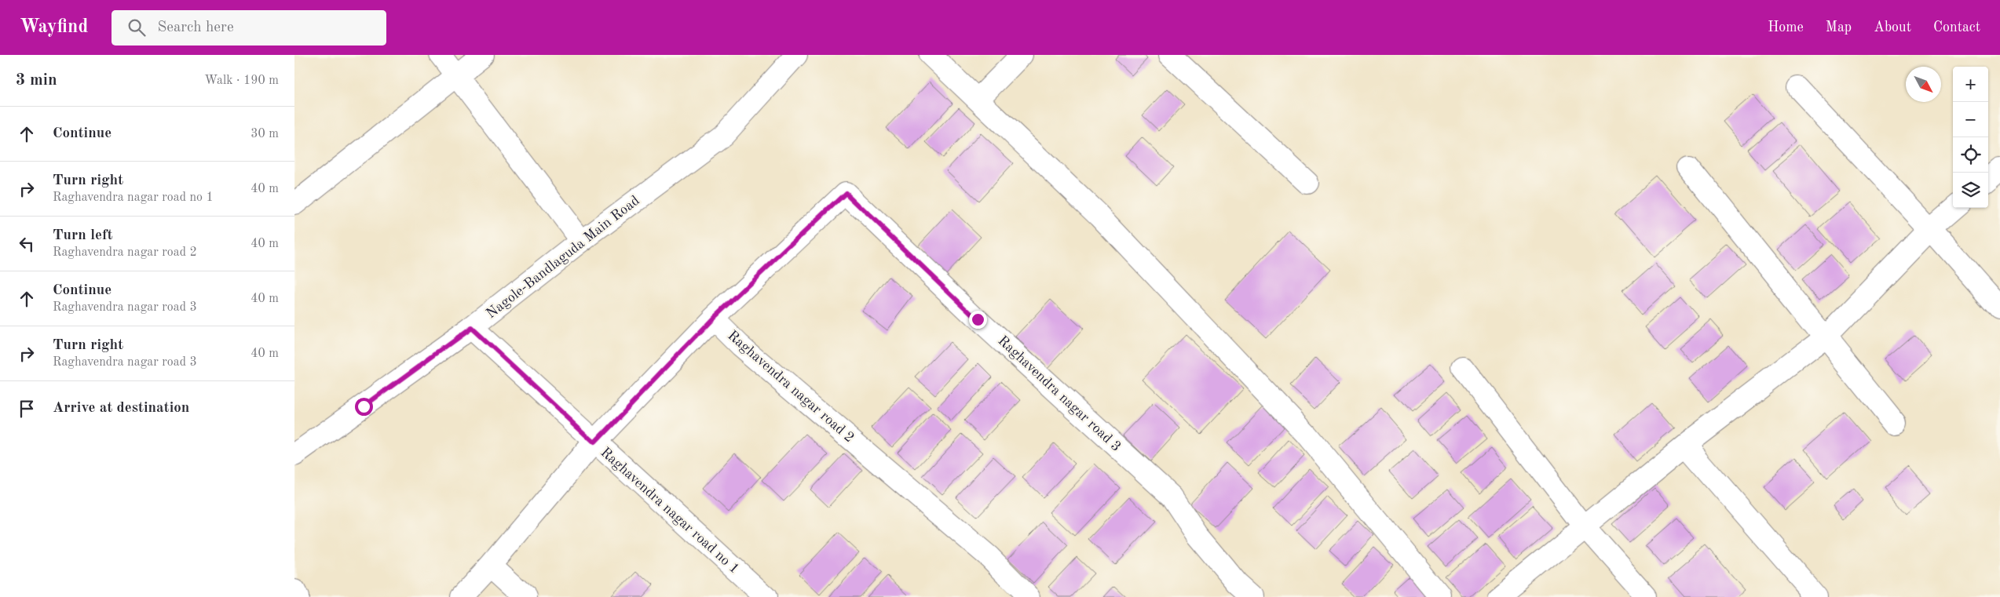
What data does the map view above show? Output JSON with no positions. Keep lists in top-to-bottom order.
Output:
{
  "streets": {
    "street": [
      "Nagole-Bandlaguda Main Road",
      "Raghavendra nagar road 2",
      "Raghavendra nagar road 3",
      "Raghavendra nagar road no 1"
    ]
  },
  "crossings": [
    ["Nagole-Bandlaguda Main Road", "Raghavendra nagar road no 1"],
    ["Raghavendra nagar road 2", "Raghavendra nagar road 3"]
  ],
  "north": "bottom right",
  "page": {
    "header": "Wayfind",
    "search": "Search here",
    "nav": [
      "Home",
      "Map",
      "About",
      "Contact"
    ],
    "heading": ["3 min", "Walk · 190 m"],
    "map_buttons": ["+", "−"],
    "list": [
      ["Continue", "30 m"],
      ["Turn right", "Raghavendra nagar road no 1", "40 m"],
      ["Turn left", "Raghavendra nagar road 2", "40 m"],
      ["Continue", "Raghavendra nagar road 3", "40 m"],
      ["Turn right", "Raghavendra nagar road 3", "40 m"],
      "Arrive at destination"
    ]
  }
}
